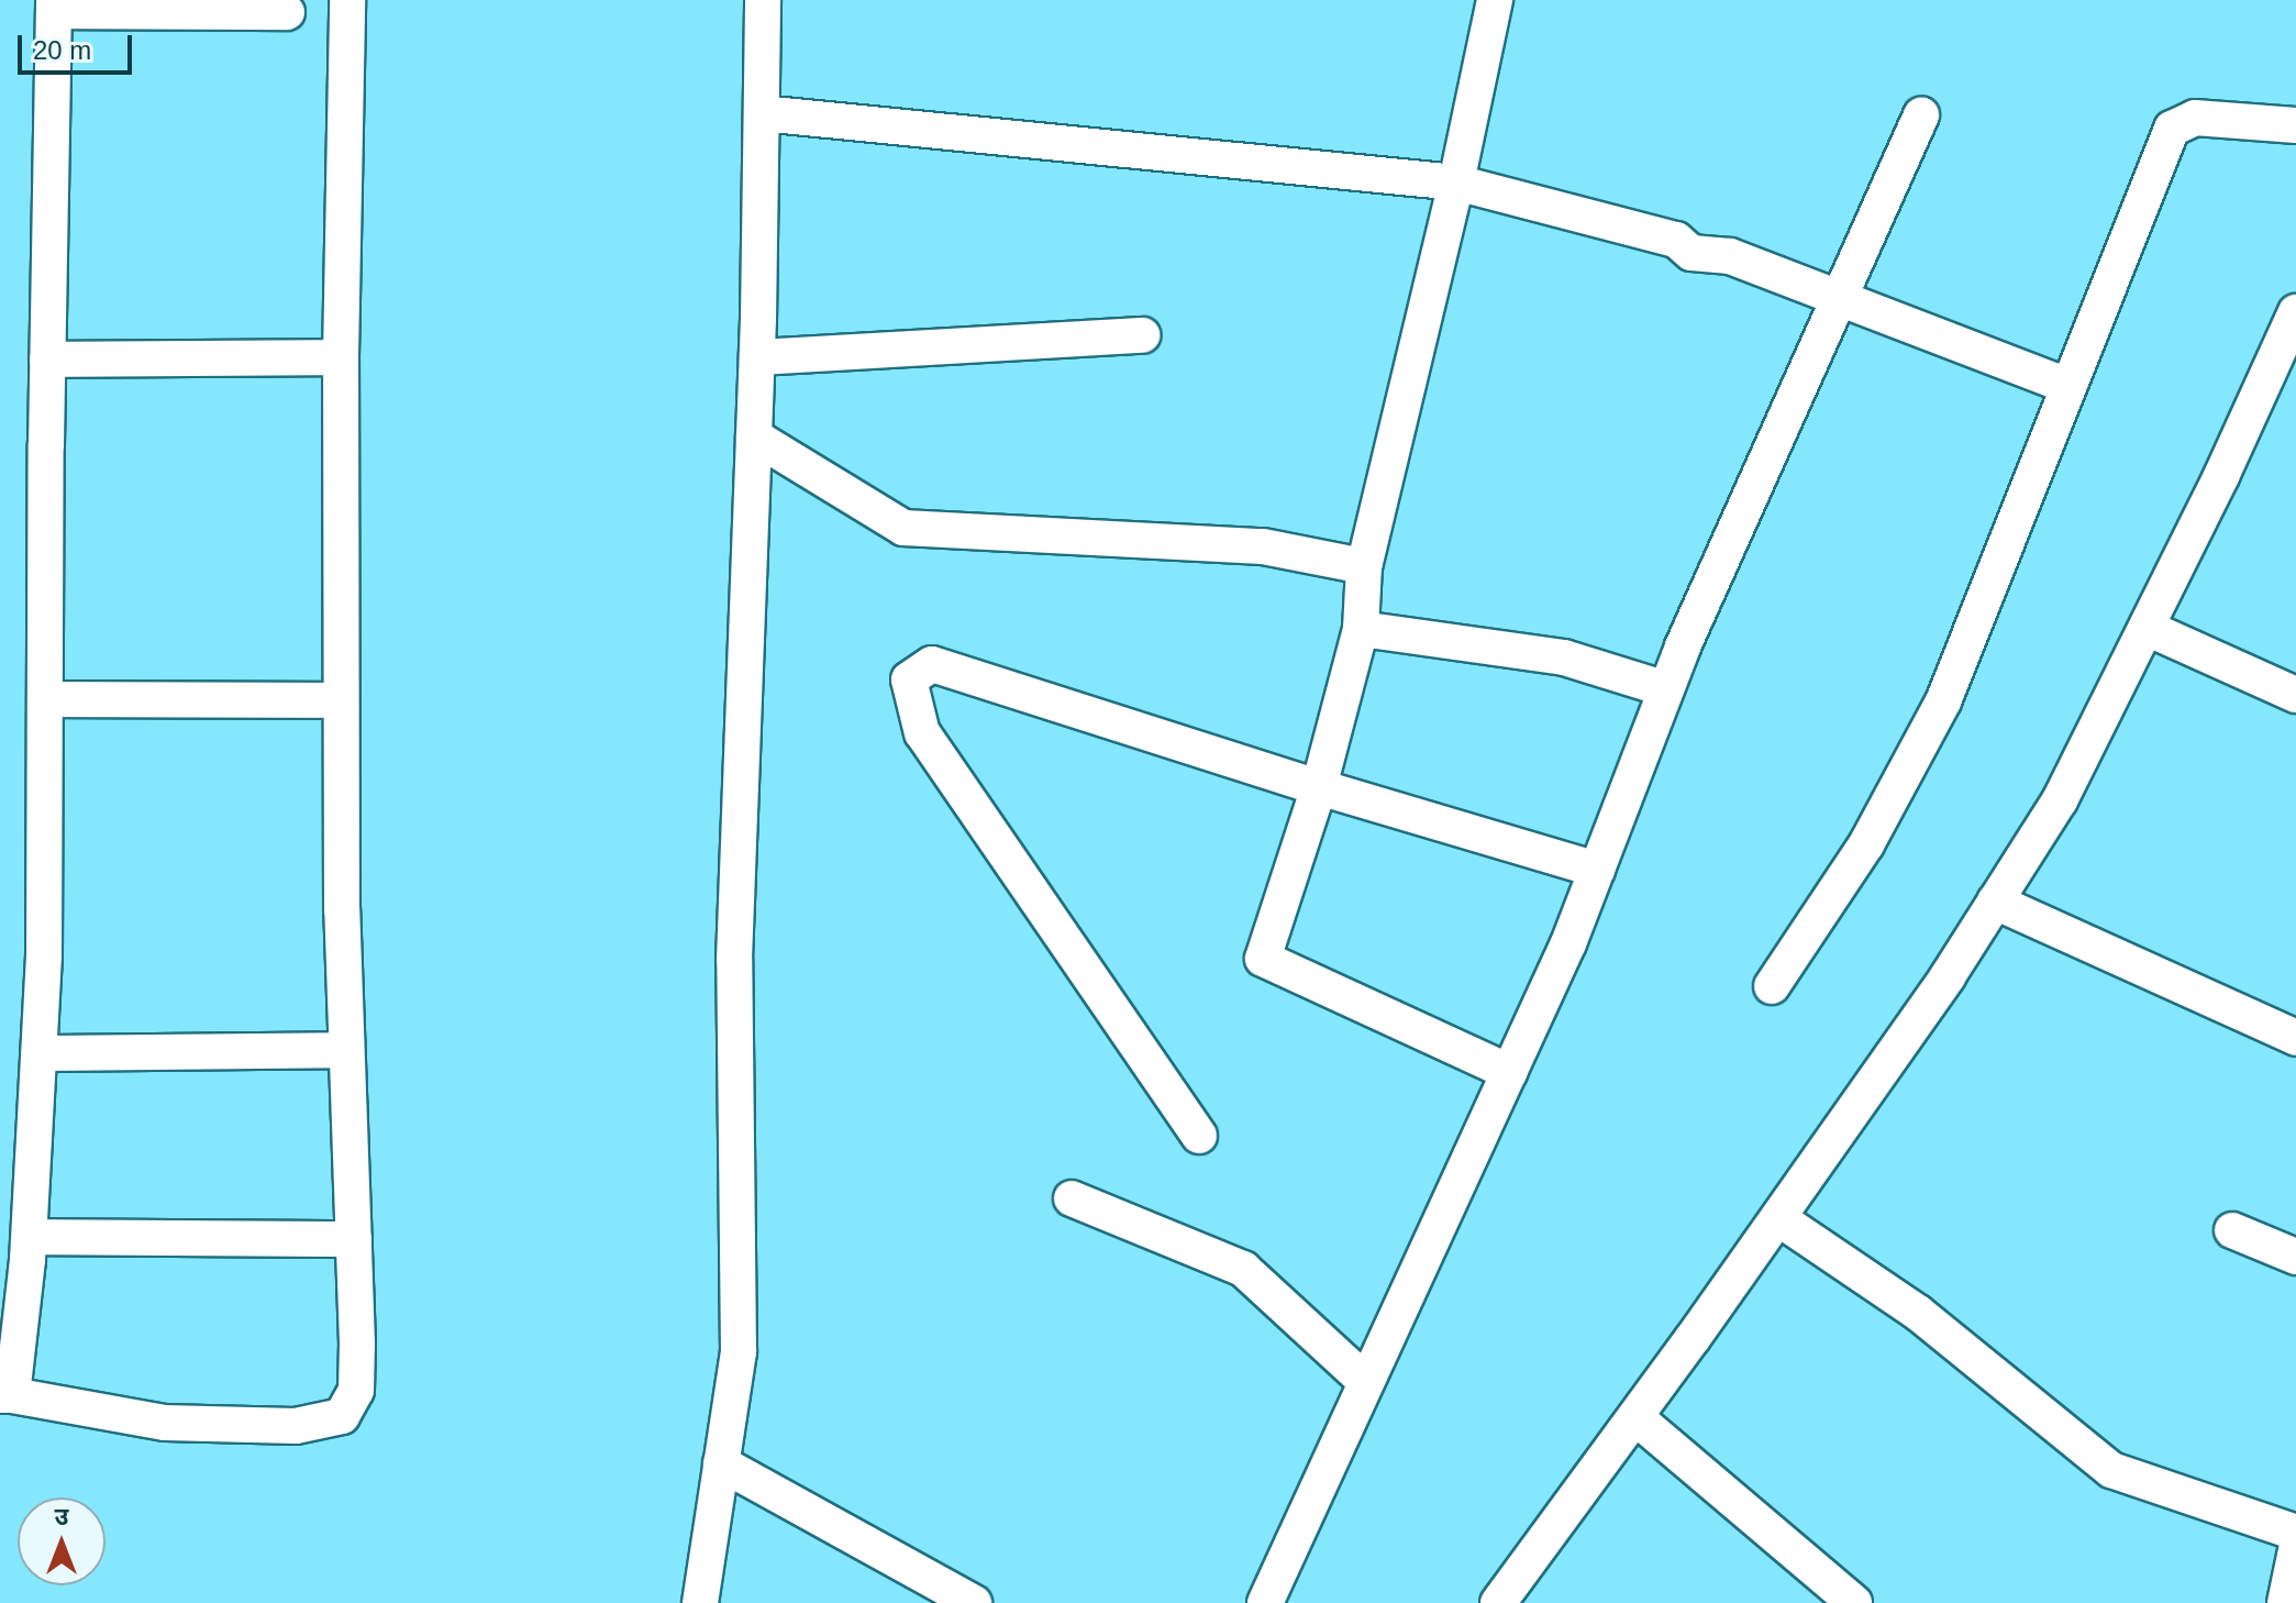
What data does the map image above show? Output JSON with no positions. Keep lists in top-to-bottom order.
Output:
{
  "scale_bar": "20 m",
  "north": "top"
}
